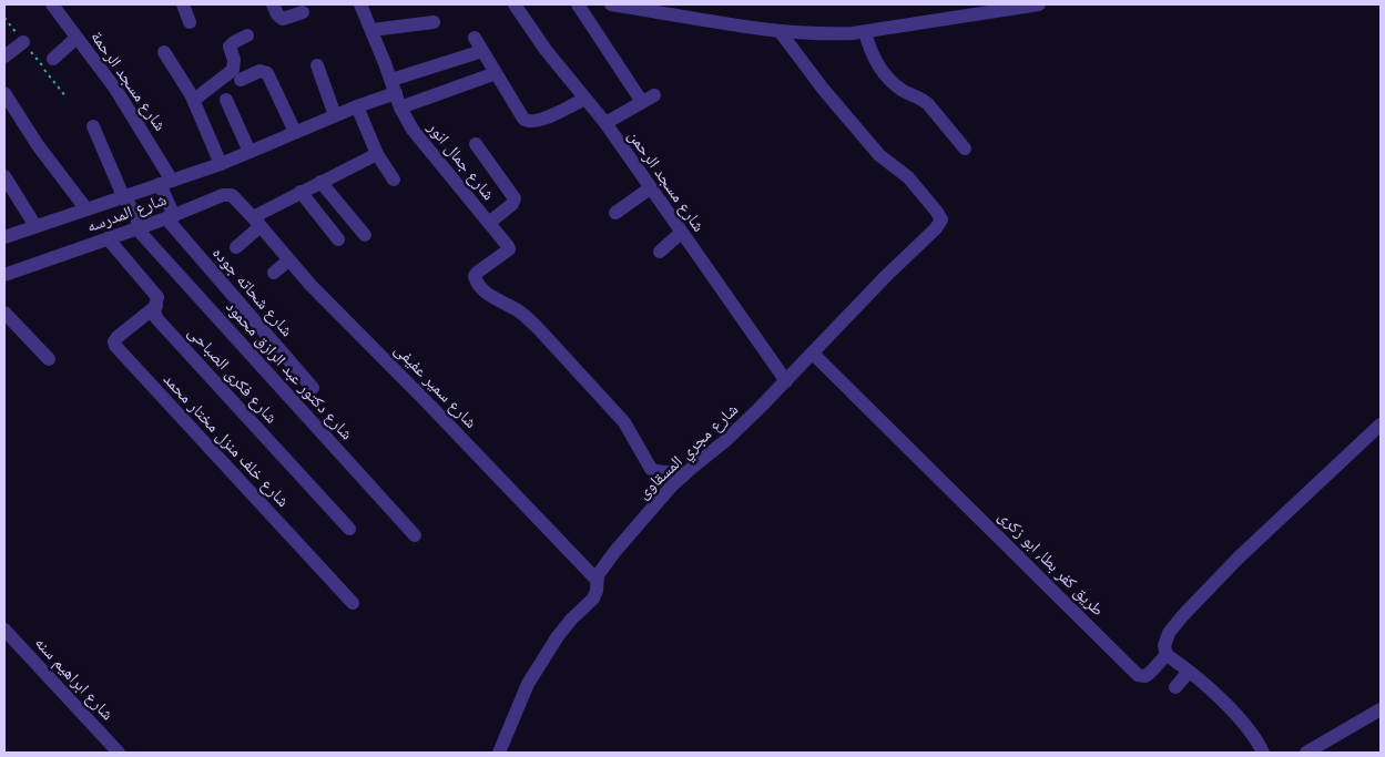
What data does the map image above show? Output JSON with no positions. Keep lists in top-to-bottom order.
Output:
{
  "streets": {
    "street": [
      "شارع مسجد الرحمة",
      "شارع جمال انور",
      "شارع مسجد الرحمن",
      "شارع المدرسه",
      "شارع شحاته جوده",
      "شارع دكتور عبد الرازق محمود",
      "شارع فكرى الصباحى",
      "شارع سمير عفيفى",
      "شارع خلف منزل مختار محمد",
      "شارع مجري المسقاوى",
      "طريق كفر بطا, ابو زكرى",
      "شارع ابراهيم سنه"
    ]
  },
  "crossings": [
    ["شارع مسجد الرحمة", "شارع المدرسه"],
    ["شارع مسجد الرحمة", "شارع شحاته جوده"],
    ["شارع جمال انور", "شارع مجري المسقاوى"],
    ["شارع مسجد الرحمن", "شارع مجري المسقاوى"],
    ["شارع المدرسه", "شارع شحاته جوده"],
    ["شارع المدرسه", "شارع دكتور عبد الرازق محمود"],
    ["شارع المدرسه", "شارع فكرى الصباحى"],
    ["شارع المدرسه", "شارع سمير عفيفى"],
    ["شارع فكرى الصباحى", "شارع خلف منزل مختار محمد"],
    ["شارع سمير عفيفى", "شارع مجري المسقاوى"],
    ["شارع مجري المسقاوى", "طريق كفر بطا, ابو زكرى"]
  ]
}
